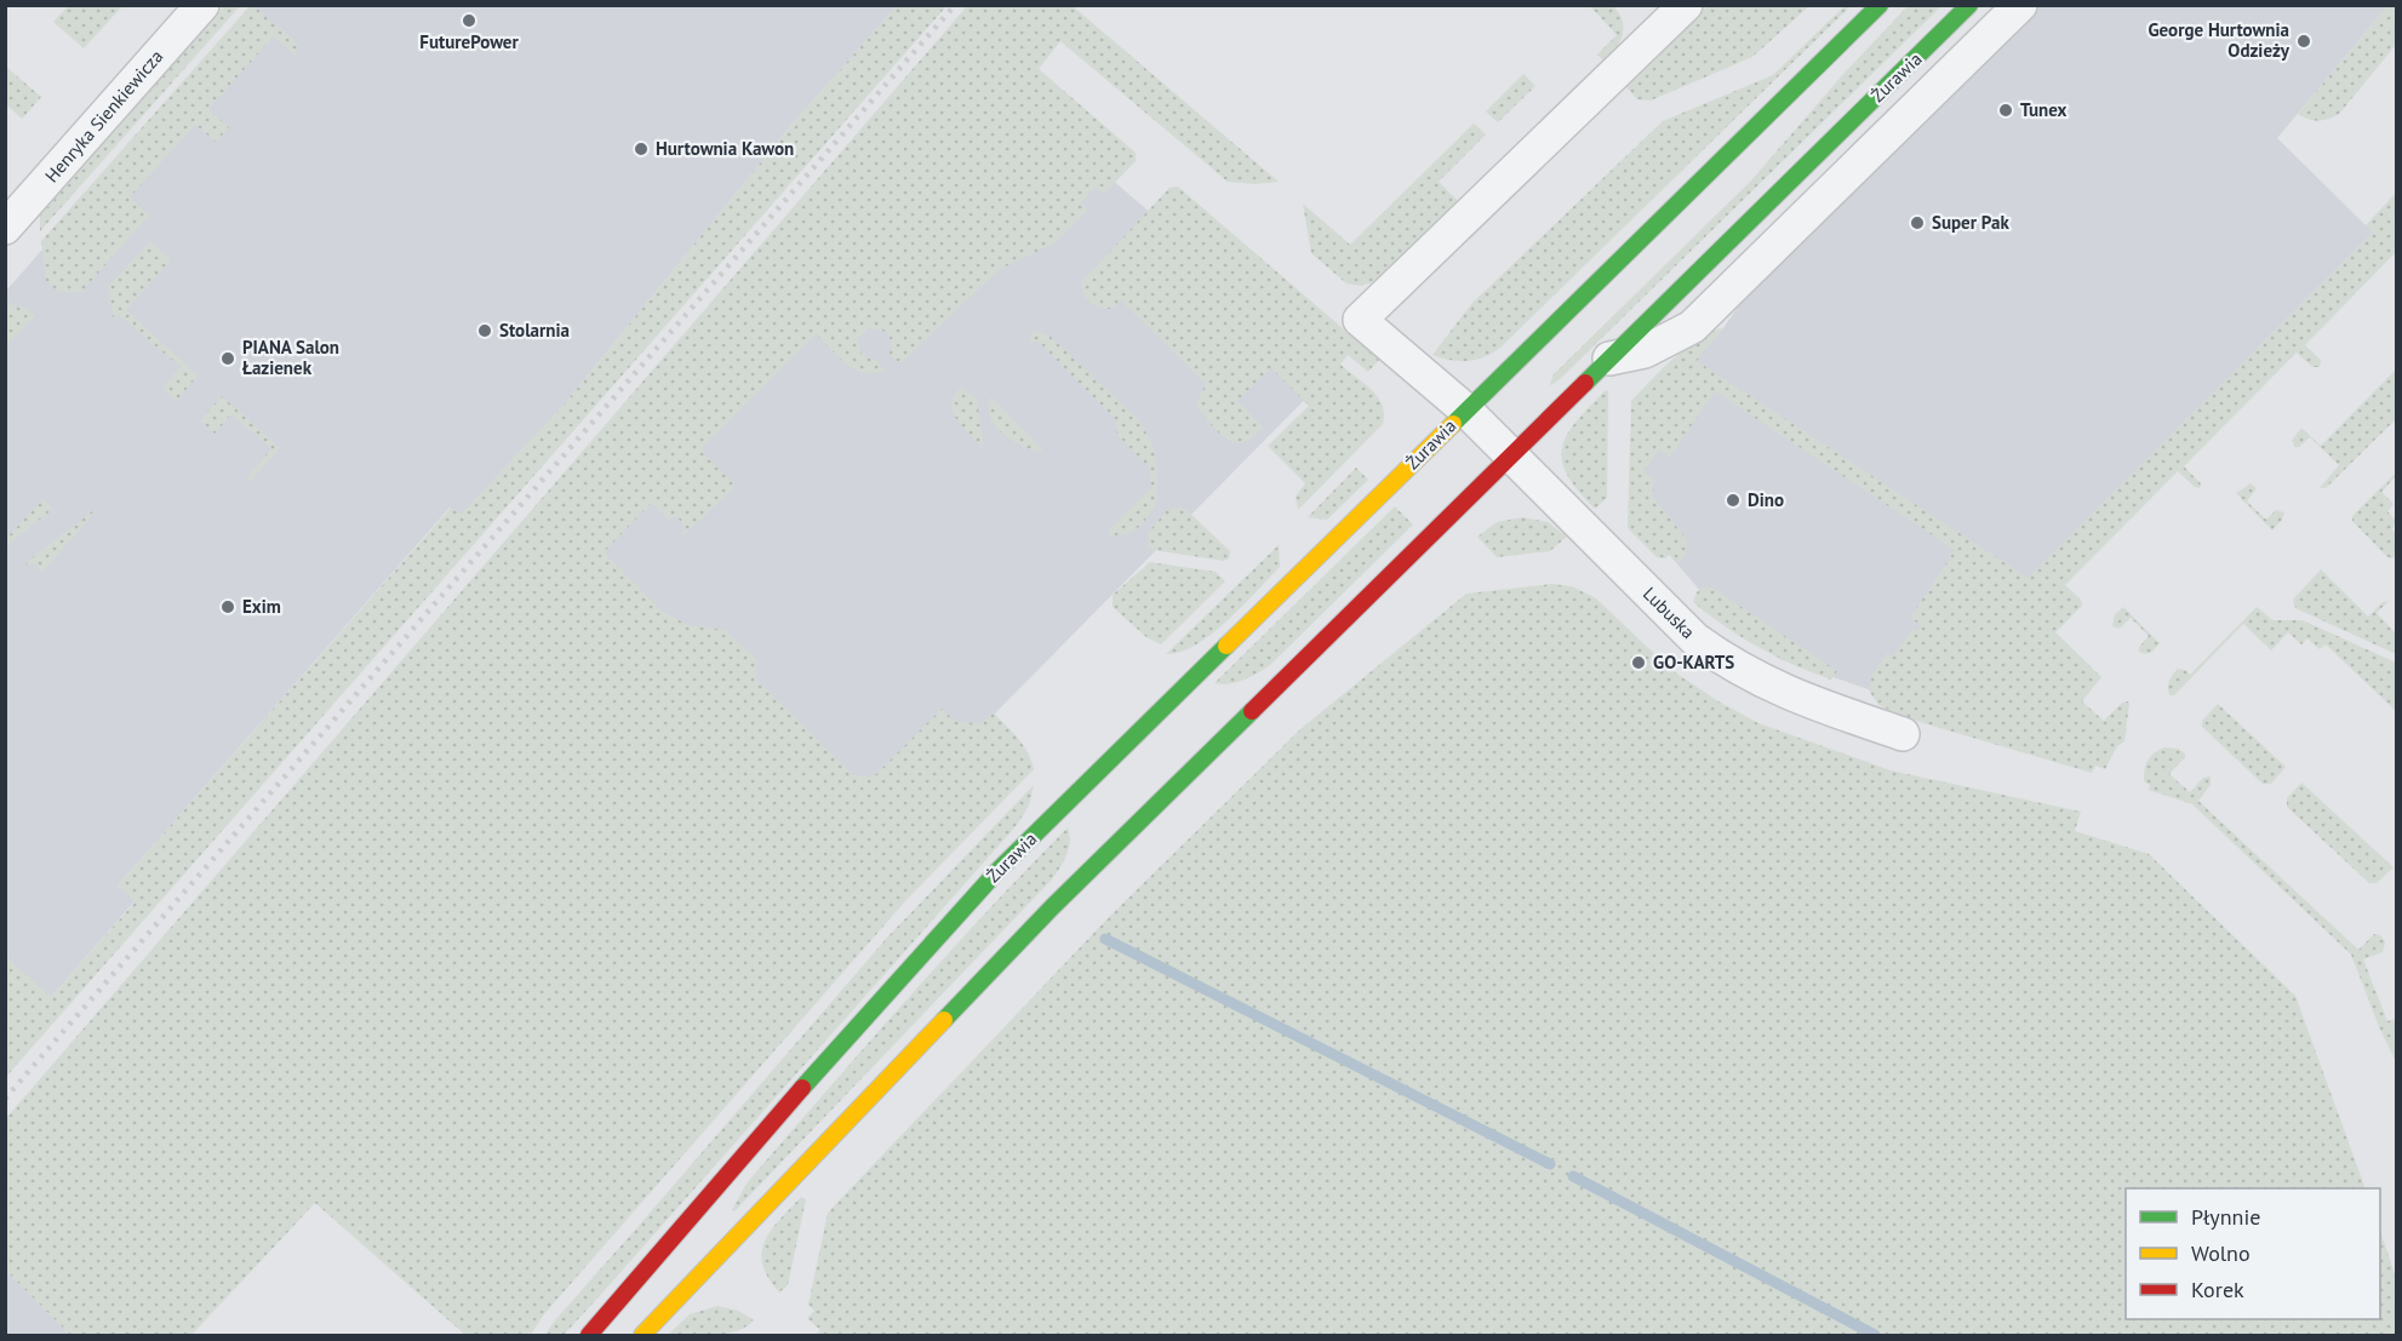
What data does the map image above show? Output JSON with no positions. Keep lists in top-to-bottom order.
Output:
{
  "streets": {
    "main road": ["Żurawia"],
    "street": ["Henryka Sienkiewicza", "Lubuska"]
  },
  "crossings": [
    ["Żurawia", "Lubuska"]
  ],
  "places": [
    "FuturePower",
    "George Hurtownia Odzieży",
    "Tunex",
    "Hurtownia Kawon",
    "Super Pak",
    "Stolarnia",
    "PIANA Salon Łazienek",
    "Dino",
    "Exim",
    "GO-KARTS"
  ],
  "legend": ["Płynnie", "Wolno", "Korek"]
}
